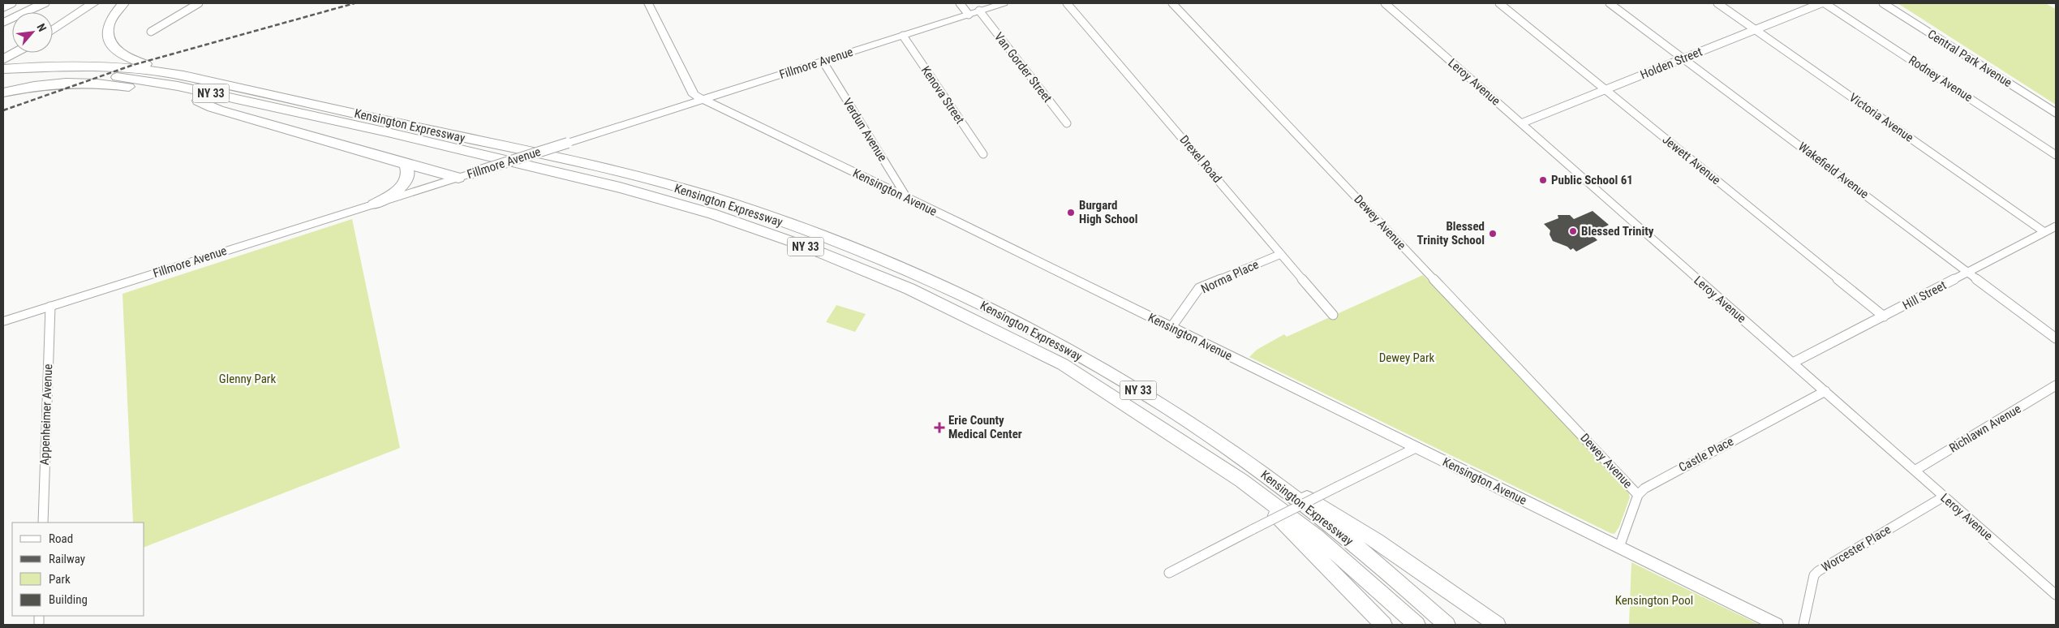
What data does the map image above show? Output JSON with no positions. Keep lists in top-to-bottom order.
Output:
{
  "streets": {
    "highway": ["NY 33", "Kensington Expressway"],
    "street": [
      "Central Park Avenue",
      "Fillmore Avenue",
      "Holden Street",
      "Van Gorder Street",
      "Rodney Avenue",
      "Leroy Avenue",
      "Kenova Street",
      "Victoria Avenue",
      "Verdun Avenue",
      "Drexel Road",
      "Jewett Avenue",
      "Wakefield Avenue",
      "Kensington Avenue",
      "Dewey Avenue",
      "Norma Place",
      "Hill Street",
      "Appenheimer Avenue",
      "Richlawn Avenue",
      "Castle Place",
      "Worcester Place"
    ]
  },
  "crossings": [
    ["Fillmore Avenue", "Van Gorder Street"],
    ["Fillmore Avenue", "Kenova Street"],
    ["Fillmore Avenue", "Verdun Avenue"],
    ["Fillmore Avenue", "Kensington Avenue"],
    ["Fillmore Avenue", "Appenheimer Avenue"],
    ["Holden Street", "Leroy Avenue"],
    ["Holden Street", "Victoria Avenue"],
    ["Holden Street", "Jewett Avenue"],
    ["Holden Street", "Wakefield Avenue"],
    ["Leroy Avenue", "Hill Street"],
    ["Leroy Avenue", "Richlawn Avenue"],
    ["Leroy Avenue", "Castle Place"],
    ["Leroy Avenue", "Worcester Place"],
    ["Victoria Avenue", "Hill Street"],
    ["Verdun Avenue", "Kensington Avenue"],
    ["Drexel Road", "Norma Place"],
    ["Jewett Avenue", "Hill Street"],
    ["Wakefield Avenue", "Hill Street"],
    ["Kensington Avenue", "Norma Place"],
    ["Dewey Avenue", "Castle Place"]
  ],
  "parks": ["Dewey Park", "Glenny Park", "Kensington Pool"],
  "places": {
    "other": [
      "Public School 61",
      "Burgard High School",
      "Blessed Trinity",
      "Blessed Trinity School"
    ],
    "health": ["Erie County Medical Center"]
  },
  "legend": [
    "Road",
    "Railway",
    "Park",
    "Building"
  ],
  "north": "top right"
}
